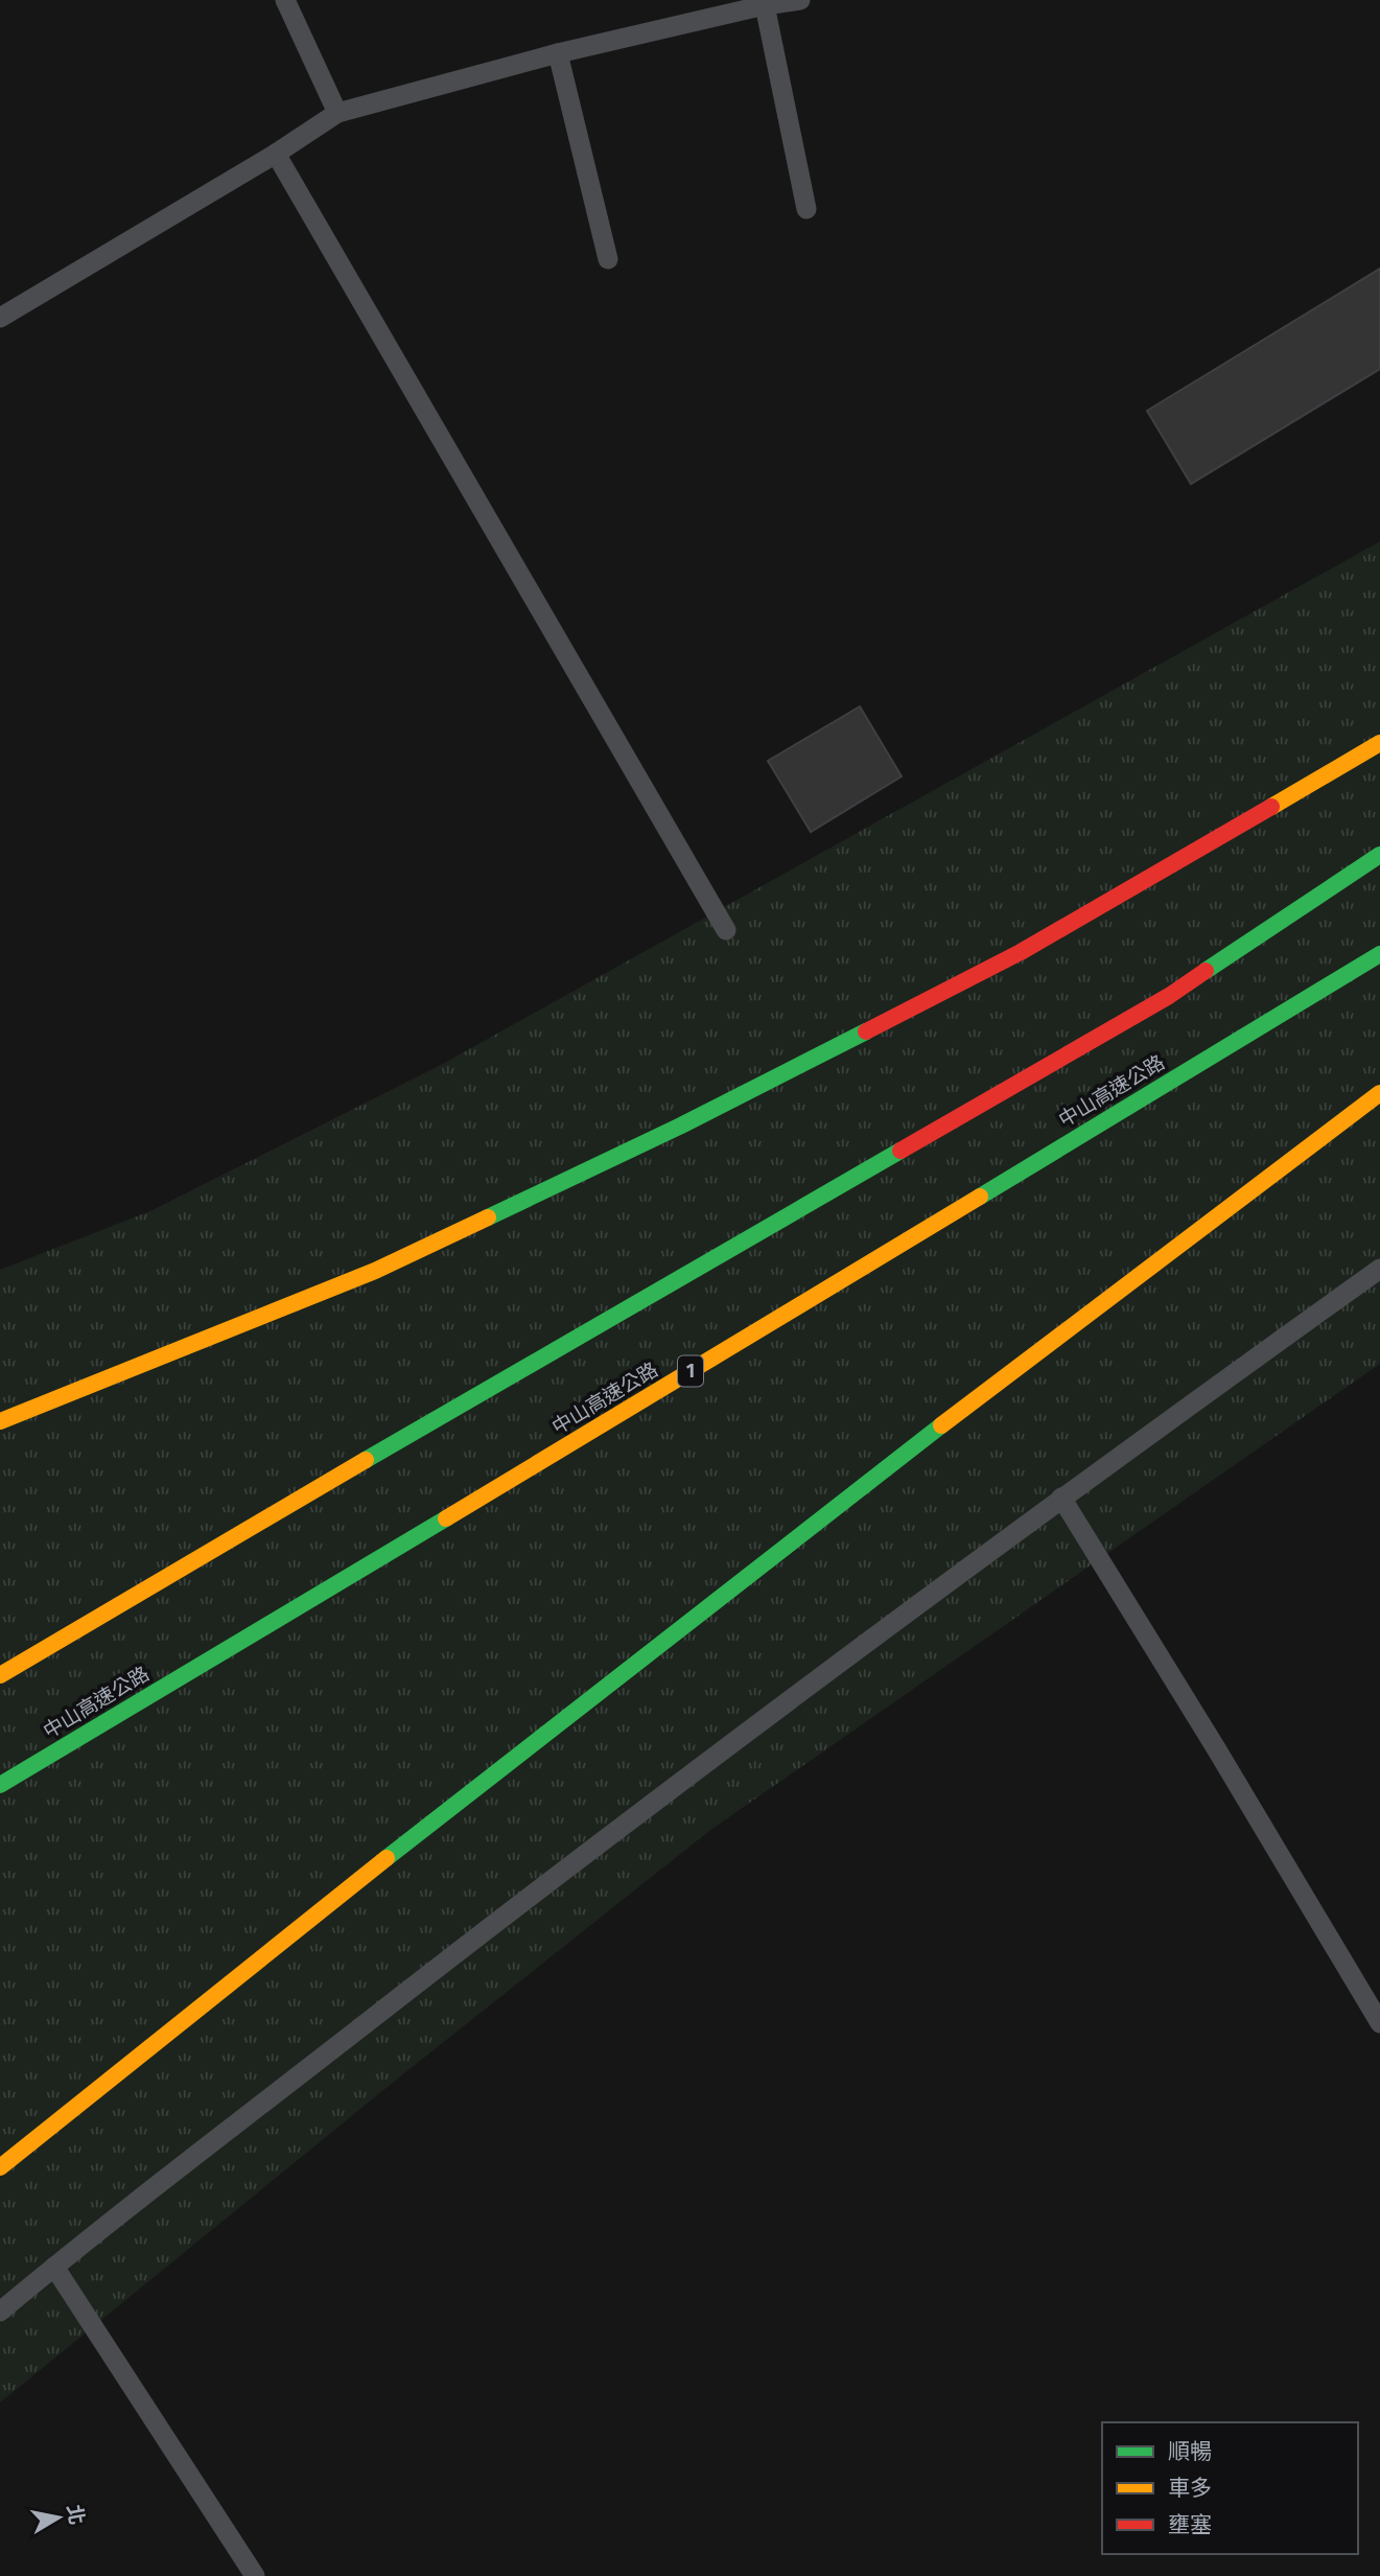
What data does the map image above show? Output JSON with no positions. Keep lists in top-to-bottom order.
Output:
{
  "streets": {
    "highway": ["中山高速公路", "1"]
  },
  "legend": ["順暢", "車多", "壅塞"],
  "north": "right"
}
